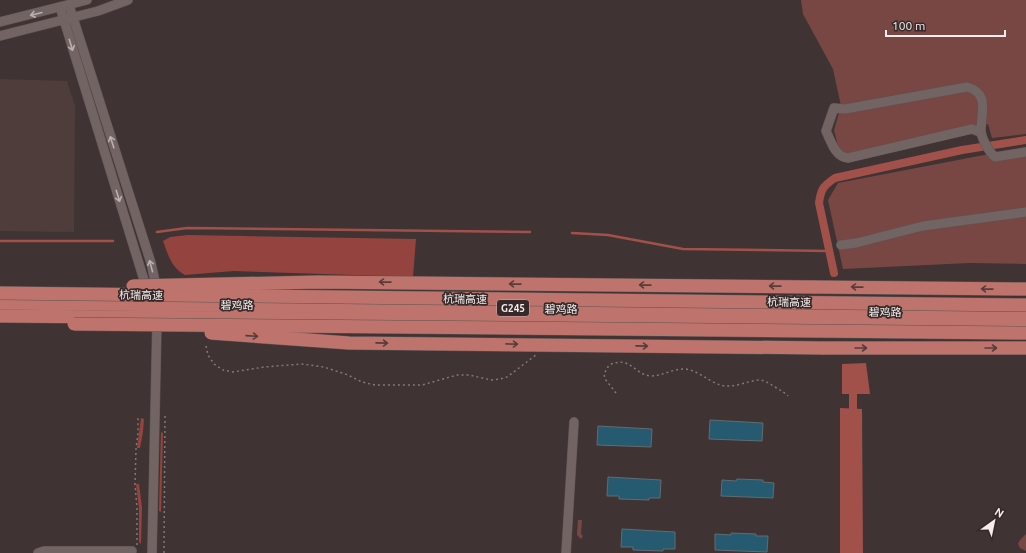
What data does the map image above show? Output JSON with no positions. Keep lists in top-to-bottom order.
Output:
{
  "streets": {
    "highway": ["杭瑞高速", "碧鸡路", "G245"]
  },
  "scale_bar": "100 m",
  "north": "top right"
}
